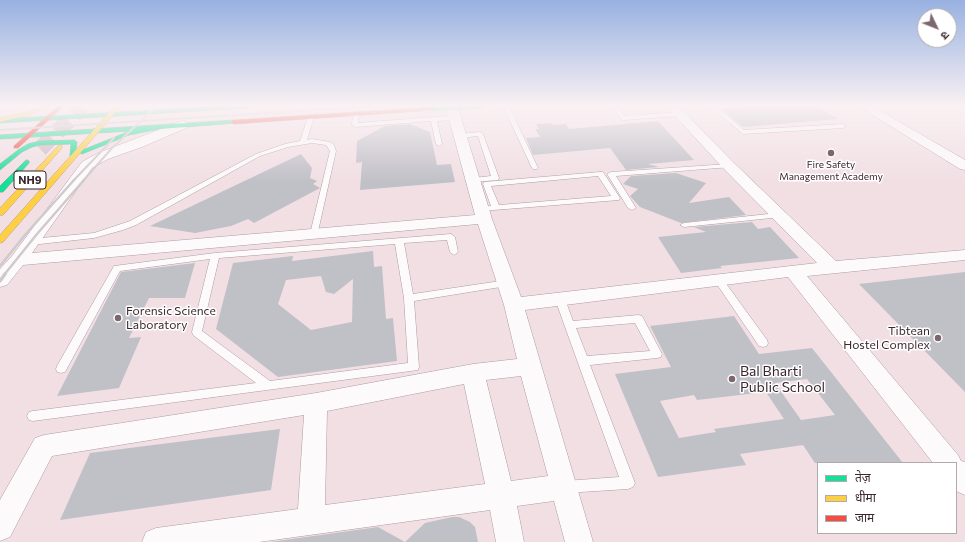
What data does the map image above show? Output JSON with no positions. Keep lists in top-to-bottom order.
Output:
{
  "streets": {
    "main road": ["NH9"]
  },
  "places": [
    "Fire Safety Management Academy",
    "Forensic Science Laboratory",
    "Tibtean Hostel Complex",
    "Bal Bharti Public School"
  ],
  "legend": ["तेज़", "धीमा", "जाम"],
  "north": "bottom right"
}
